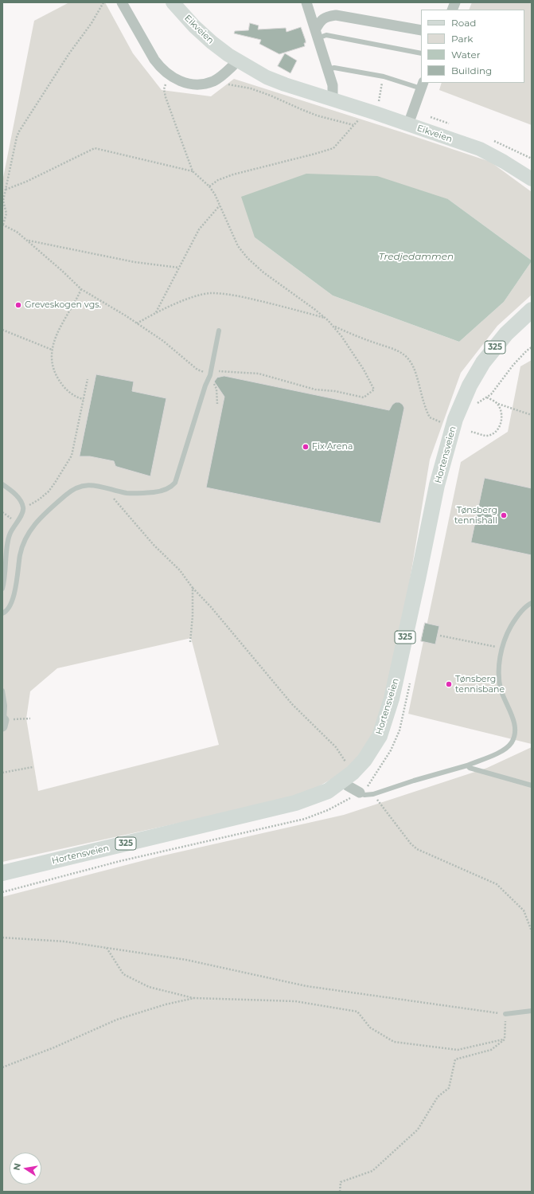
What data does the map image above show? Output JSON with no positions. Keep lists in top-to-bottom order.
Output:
{
  "streets": {
    "main road": ["Eikveien", "325", "Hortensveien"]
  },
  "water": ["Tredjedammen"],
  "places": [
    "Greveskogen vgs.",
    "Fix Arena",
    "Tønsberg tennishall",
    "Tønsberg tennisbane"
  ],
  "legend": [
    "Road",
    "Park",
    "Water",
    "Building"
  ],
  "north": "left"
}
